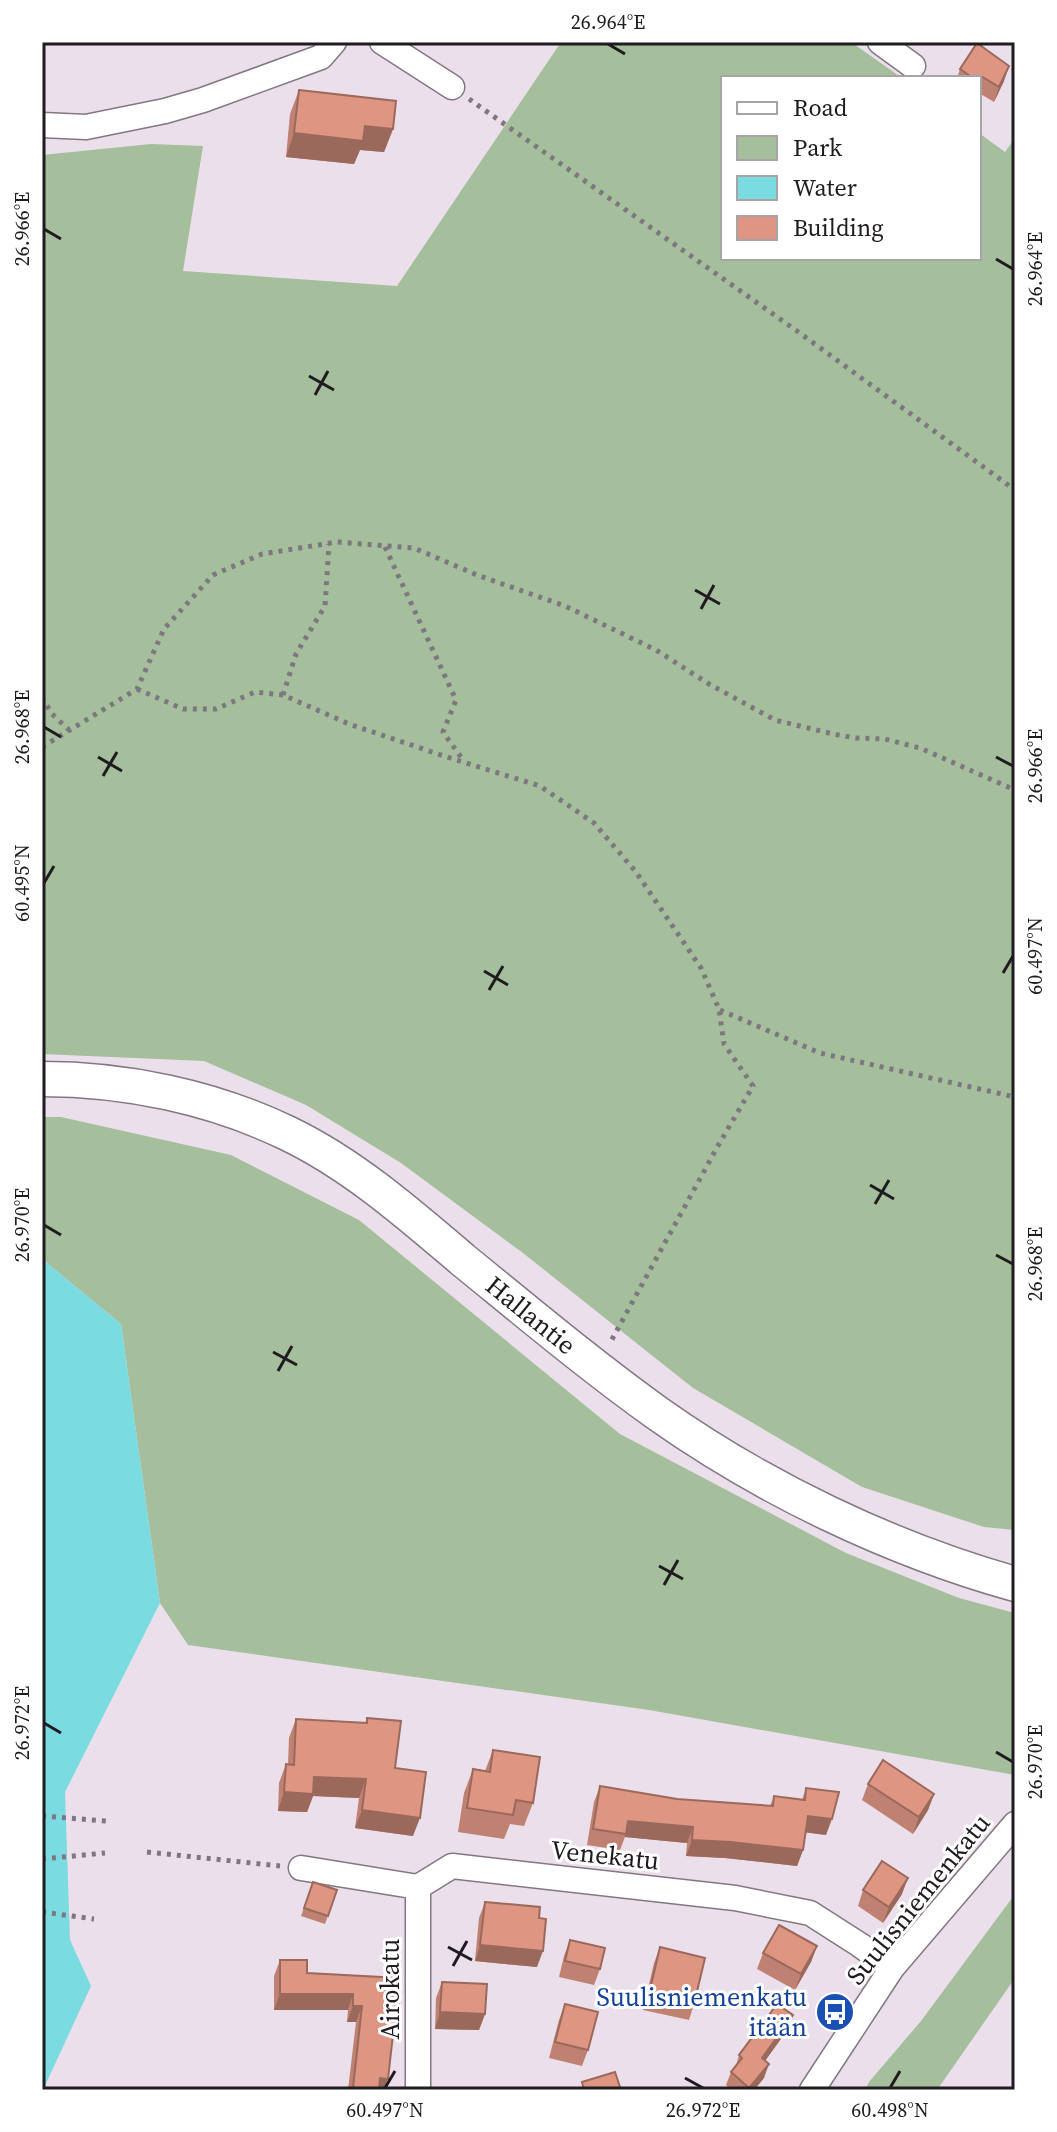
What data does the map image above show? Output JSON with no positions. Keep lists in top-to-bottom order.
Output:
{
  "streets": {
    "street": [
      "Hallantie",
      "Venekatu",
      "Suulisniemenkatu",
      "Airokatu"
    ]
  },
  "crossings": [
    ["Venekatu", "Suulisniemenkatu"],
    ["Venekatu", "Airokatu"]
  ],
  "places": {
    "bus stop": ["Suulisniemenkatu itään"]
  },
  "legend": [
    "Road",
    "Park",
    "Water",
    "Building"
  ],
  "coordinates": [
    "26.964°E",
    "26.966°E",
    "26.968°E",
    "60.495°N",
    "60.497°N",
    "26.970°E",
    "26.972°E",
    "60.498°N"
  ]
}
